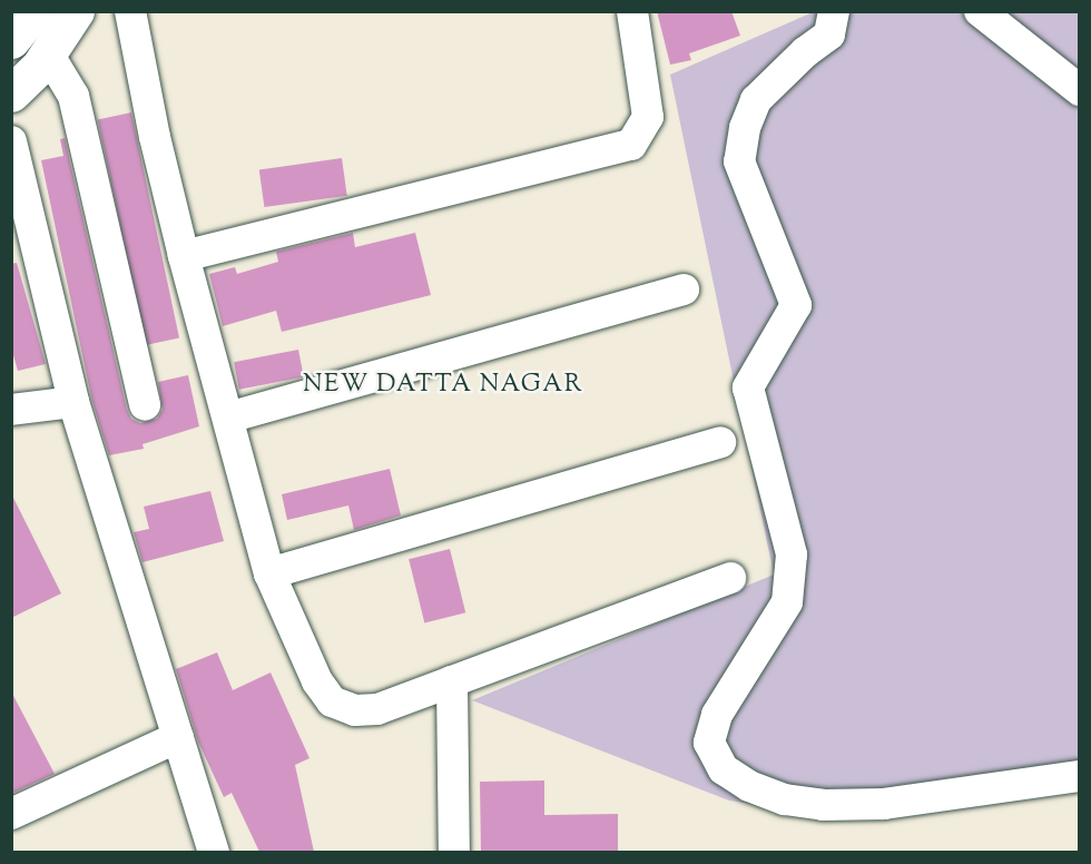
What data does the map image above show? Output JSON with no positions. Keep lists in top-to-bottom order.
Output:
{
  "districts": ["NEW DATTA NAGAR"]
}
